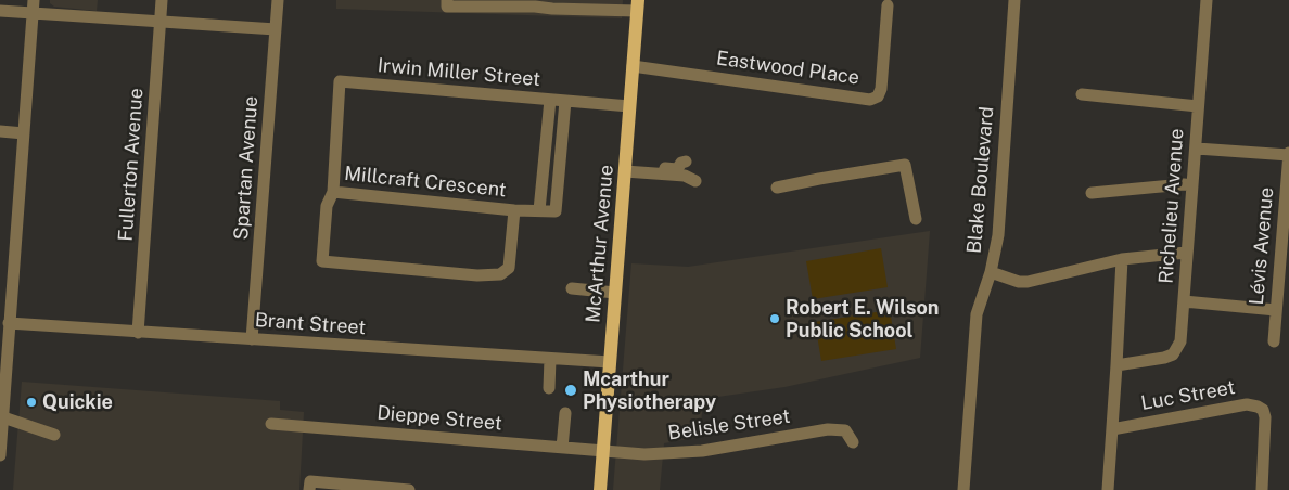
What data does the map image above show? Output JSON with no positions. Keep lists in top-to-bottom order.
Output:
{
  "streets": {
    "main road": ["McArthur Avenue"],
    "street": [
      "Eastwood Place",
      "Irwin Miller Street",
      "Fullerton Avenue",
      "Spartan Avenue",
      "Blake Boulevard",
      "Millcraft Crescent",
      "Richelieu Avenue",
      "Lévis Avenue",
      "Brant Street",
      "Luc Street",
      "Dieppe Street",
      "Belisle Street"
    ]
  },
  "crossings": [
    ["Eastwood Place", "McArthur Avenue"],
    ["Irwin Miller Street", "Millcraft Crescent"],
    ["Irwin Miller Street", "McArthur Avenue"],
    ["Fullerton Avenue", "Brant Street"],
    ["Spartan Avenue", "Brant Street"],
    ["McArthur Avenue", "Brant Street"],
    ["McArthur Avenue", "Dieppe Street"],
    ["McArthur Avenue", "Belisle Street"],
    ["Dieppe Street", "Belisle Street"]
  ],
  "places": ["Robert E. Wilson Public School", "Mcarthur Physiotherapy", "Quickie"]
}
